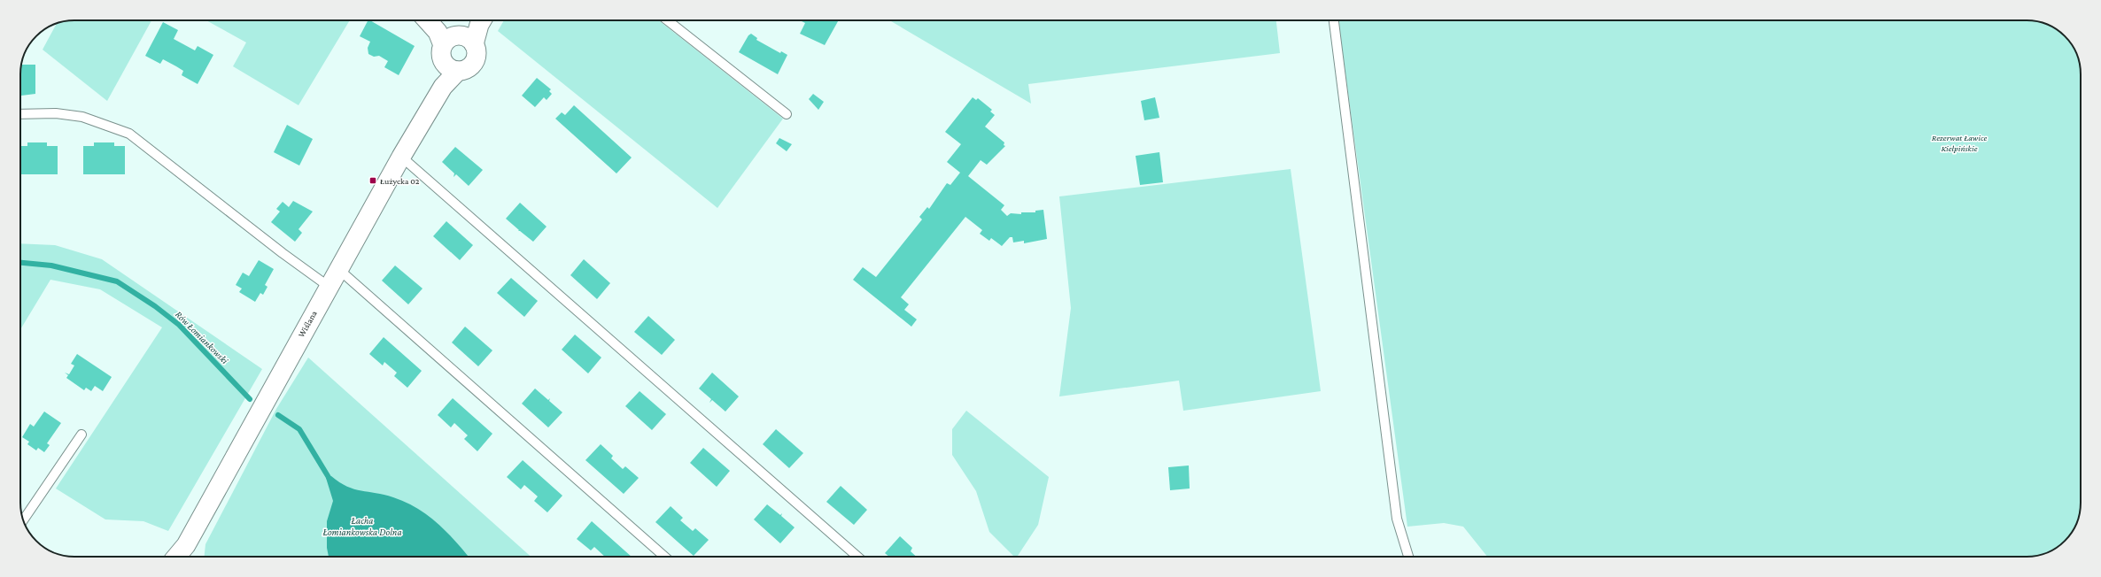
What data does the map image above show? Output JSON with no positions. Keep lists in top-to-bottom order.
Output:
{
  "streets": {
    "street": ["Wiślana"]
  },
  "water": ["Rów Łomiankowski", "Łacha Łomiankowska Dolna"],
  "parks": ["Rezerwat Ławice Kiełpińskie"],
  "places": {
    "transit": ["Łużycka 02"]
  }
}
